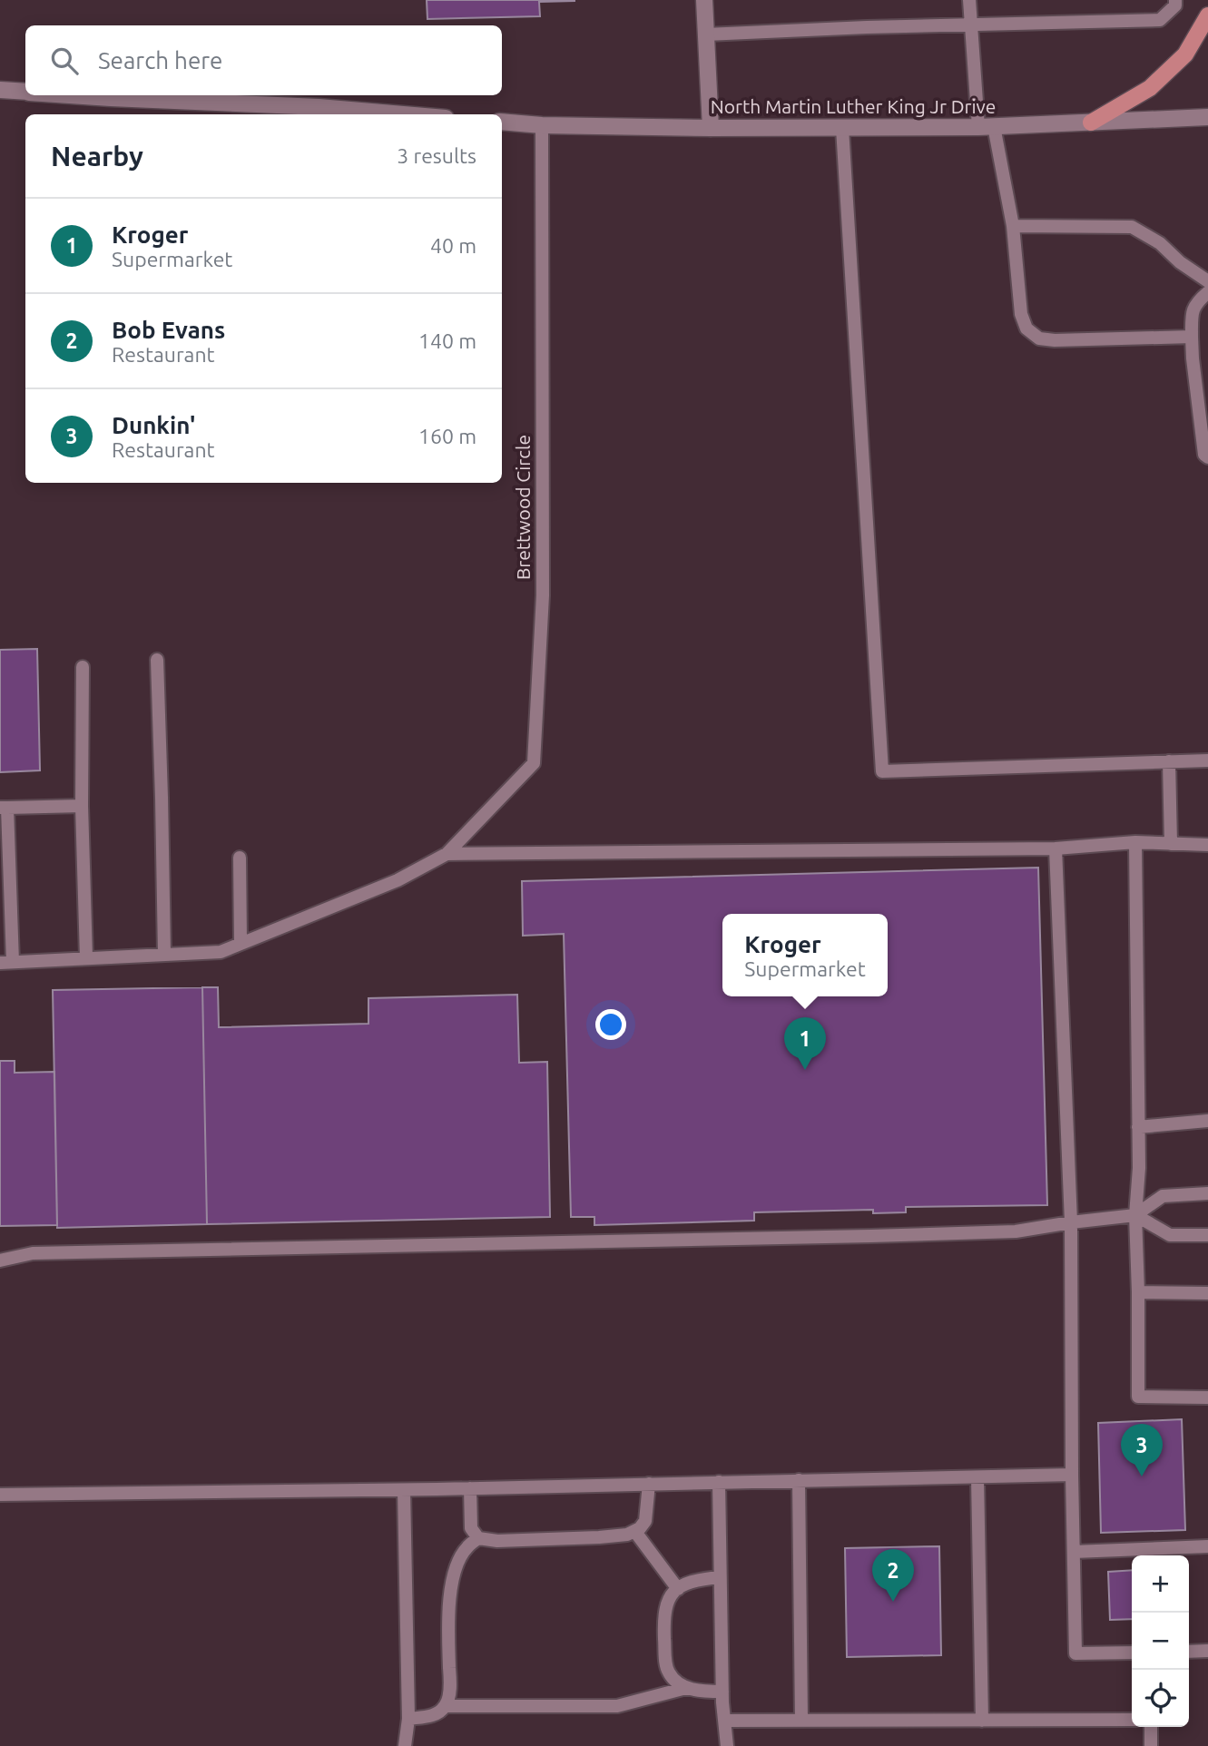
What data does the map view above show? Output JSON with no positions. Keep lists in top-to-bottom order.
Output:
{
  "streets": {
    "street": ["North Martin Luther King Jr Drive"],
    "lane": ["Brettwood Circle"]
  },
  "crossings": [
    ["North Martin Luther King Jr Drive", "Brettwood Circle"]
  ],
  "page": {
    "search": "Search here",
    "heading": ["Nearby", "3 results"],
    "list": [
      {
        "mark": "1",
        "name": "Kroger",
        "note": "Supermarket",
        "value": "40 m"
      },
      {
        "mark": "2",
        "name": "Bob Evans",
        "note": "Restaurant",
        "value": "140 m"
      },
      {
        "mark": "3",
        "name": "Dunkin'",
        "note": "Restaurant",
        "value": "160 m"
      }
    ],
    "popup": ["Kroger", "Supermarket"],
    "pins": ["1", "3", "2"],
    "map_buttons": ["+", "−"]
  }
}
